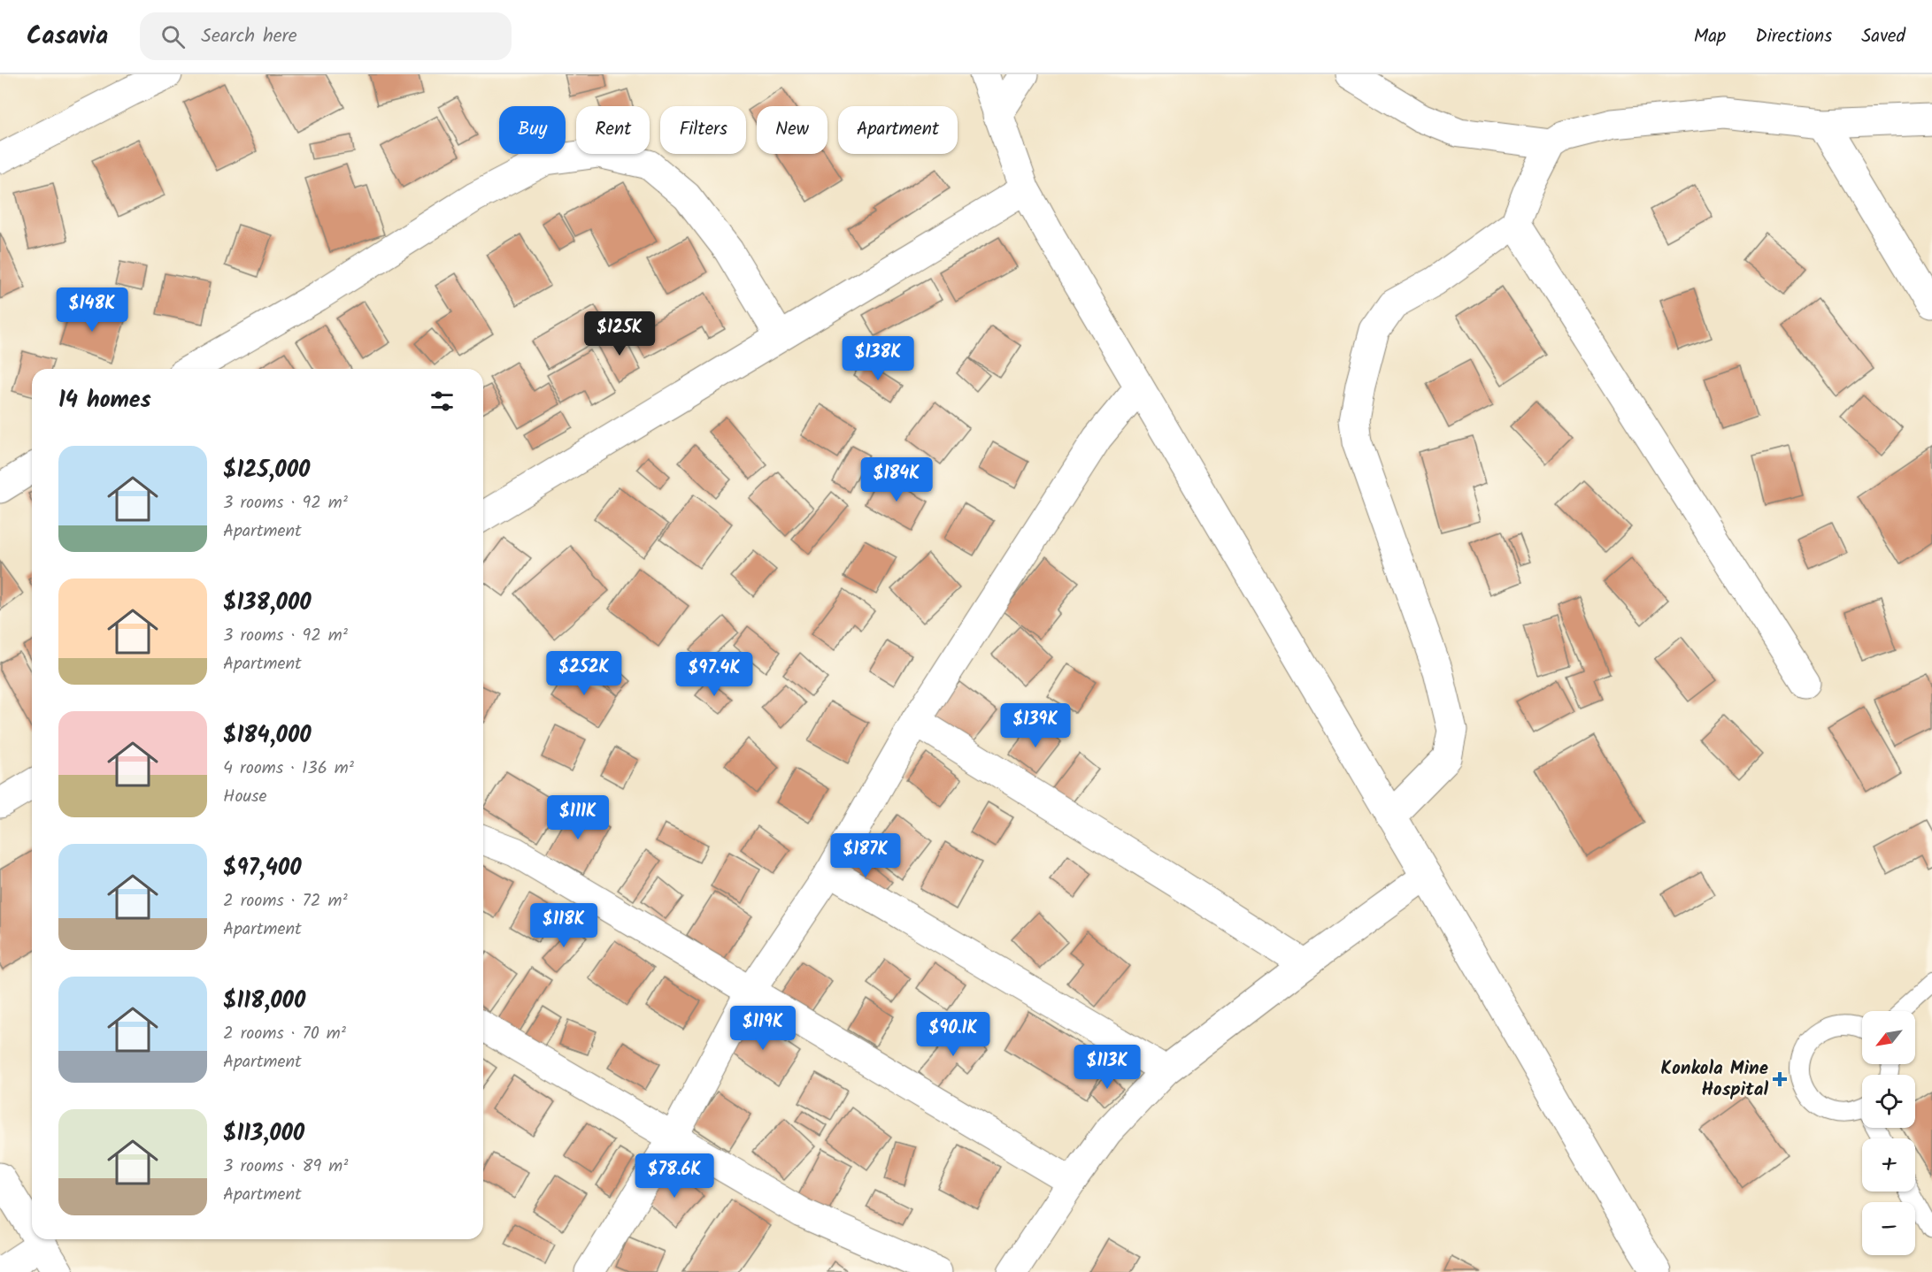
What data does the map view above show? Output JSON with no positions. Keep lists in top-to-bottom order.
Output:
{
  "places": {
    "health": ["Konkola Mine Hospital"]
  },
  "north": "bottom left",
  "page": {
    "header": "Casavia",
    "search": "Search here",
    "nav": ["Map", "Directions", "Saved"],
    "chip": [
      "Buy",
      "Rent",
      "Filters",
      "New",
      "Apartment"
    ],
    "price": [
      "$148K",
      "$125K",
      "$138K",
      "$184K",
      "$252K",
      "$97.4K",
      "$139K",
      "$111K",
      "$187K",
      "$118K",
      "$119K",
      "$90.1K",
      "$113K",
      "$78.6K"
    ],
    "heading": "14 homes",
    "list": [
      {
        "name": "$125,000",
        "note": "3 rooms · 92 m² · Apartment"
      },
      {
        "name": "$138,000",
        "note": "3 rooms · 92 m² · Apartment"
      },
      {
        "name": "$184,000",
        "note": "4 rooms · 136 m² · House"
      },
      {
        "name": "$97,400",
        "note": "2 rooms · 72 m² · Apartment"
      },
      {
        "name": "$118,000",
        "note": "2 rooms · 70 m² · Apartment"
      },
      {
        "name": "$113,000",
        "note": "3 rooms · 89 m² · Apartment"
      }
    ],
    "map_buttons": ["+", "−"]
  }
}
